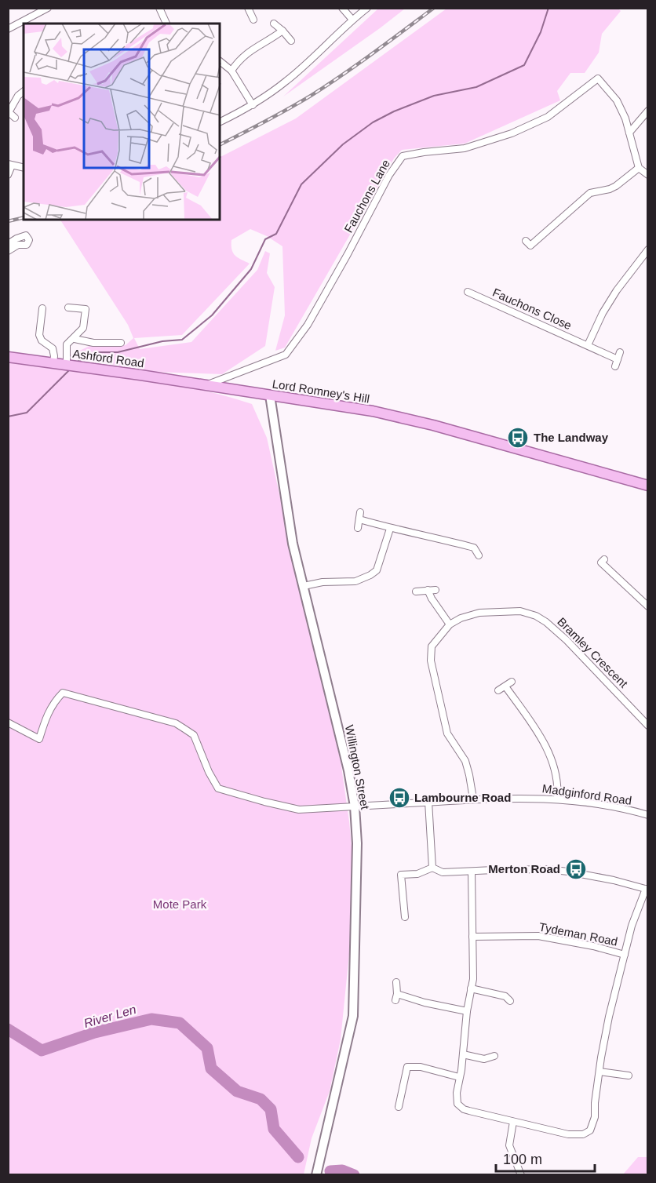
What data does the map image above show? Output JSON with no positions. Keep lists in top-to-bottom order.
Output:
{
  "streets": {
    "main road": ["Ashford Road", "Lord Romney's Hill"],
    "street": [
      "Fauchons Lane",
      "Fauchons Close",
      "Bramley Crescent",
      "Willington Street",
      "Madginford Road",
      "Tydeman Road"
    ]
  },
  "crossings": [
    ["Fauchons Lane", "Ashford Road"],
    ["Fauchons Lane", "Lord Romney's Hill"],
    ["Ashford Road", "Lord Romney's Hill"],
    ["Lord Romney's Hill", "Willington Street"],
    ["Bramley Crescent", "Madginford Road"],
    ["Willington Street", "Madginford Road"]
  ],
  "water": ["River Len"],
  "parks": ["Mote Park"],
  "places": {
    "bus stop": ["The Landway", "Lambourne Road", "Merton Road"]
  },
  "scale_bar": "100 m"
}
